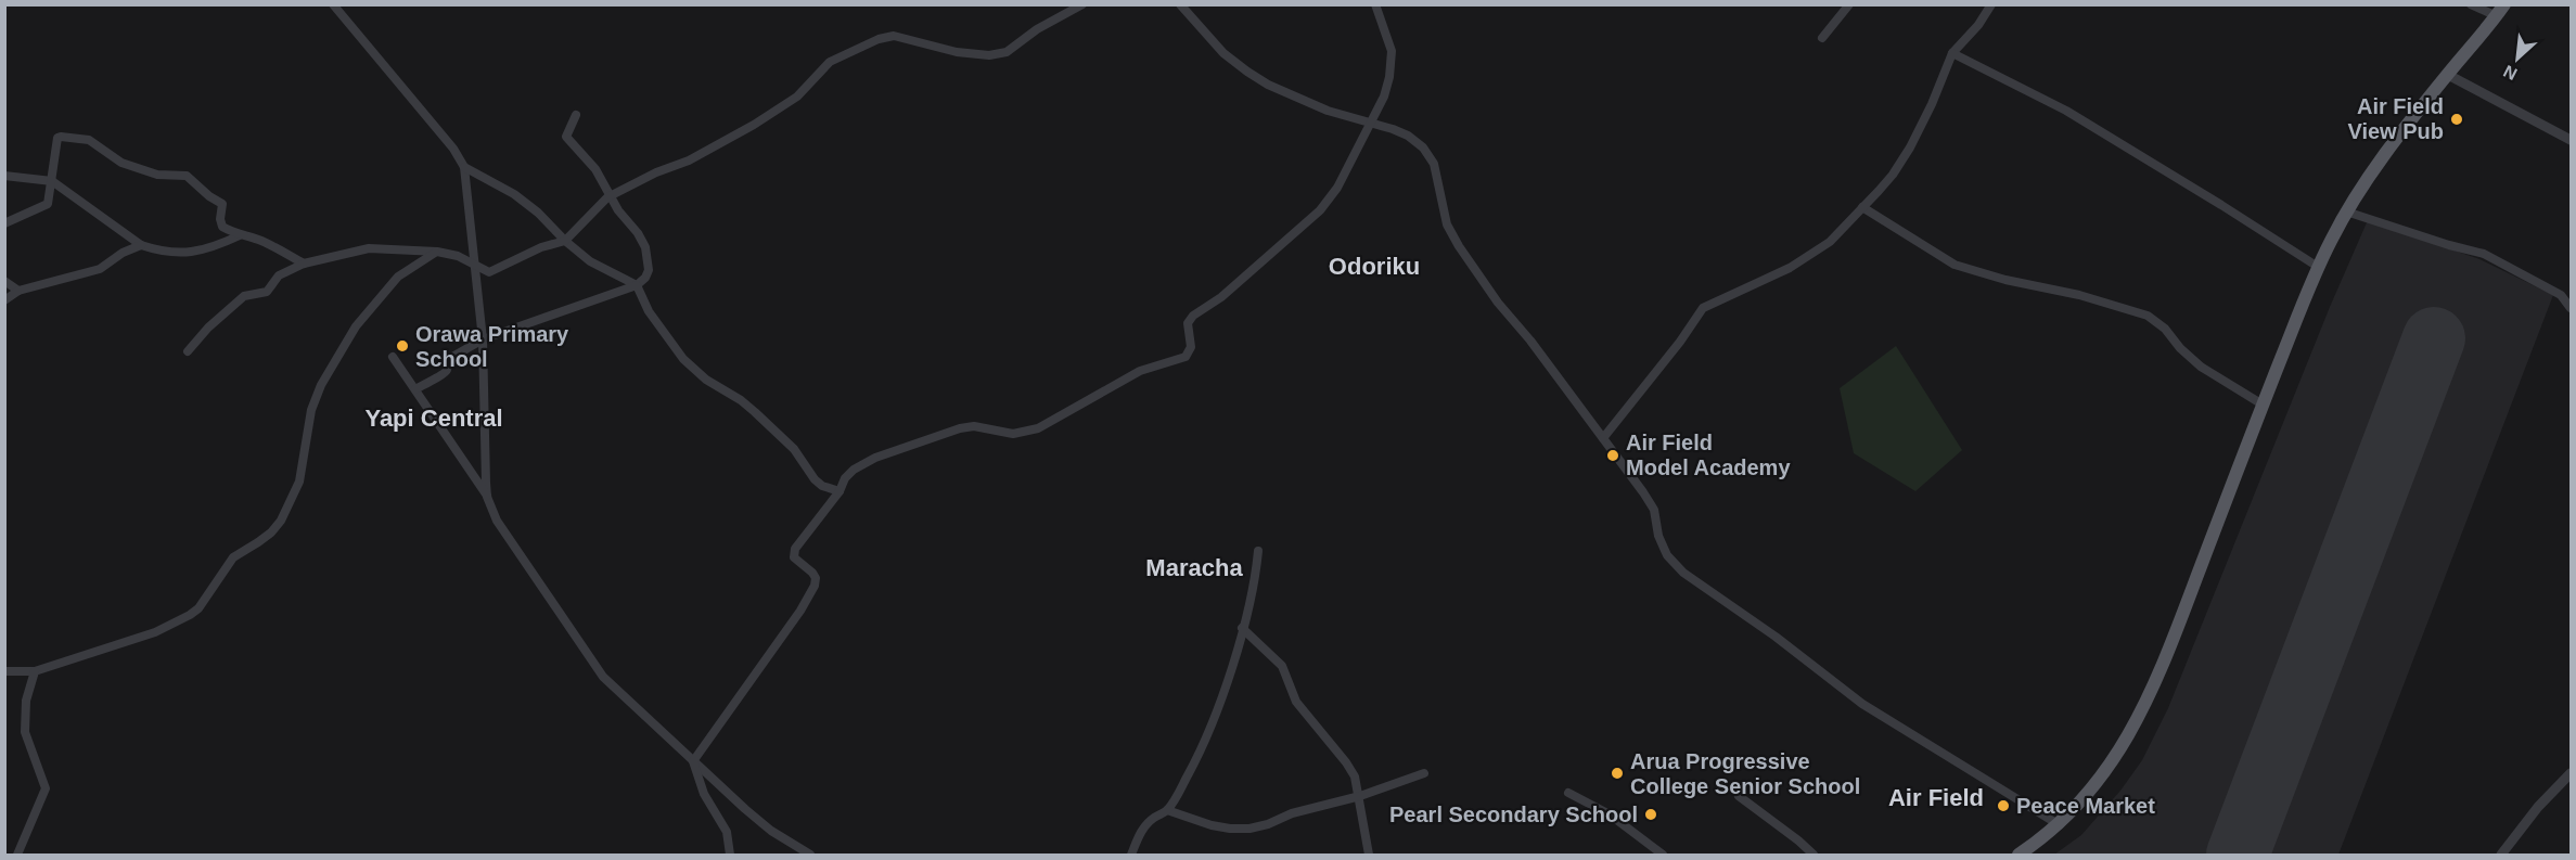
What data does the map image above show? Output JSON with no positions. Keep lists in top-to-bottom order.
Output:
{
  "districts": [
    "Odoriku",
    "Yapi Central",
    "Maracha",
    "Air Field"
  ],
  "places": [
    "Air Field View Pub",
    "Orawa Primary School",
    "Air Field Model Academy",
    "Arua Progressive College Senior School",
    "Peace Market",
    "Pearl Secondary School"
  ],
  "north": "bottom left"
}
